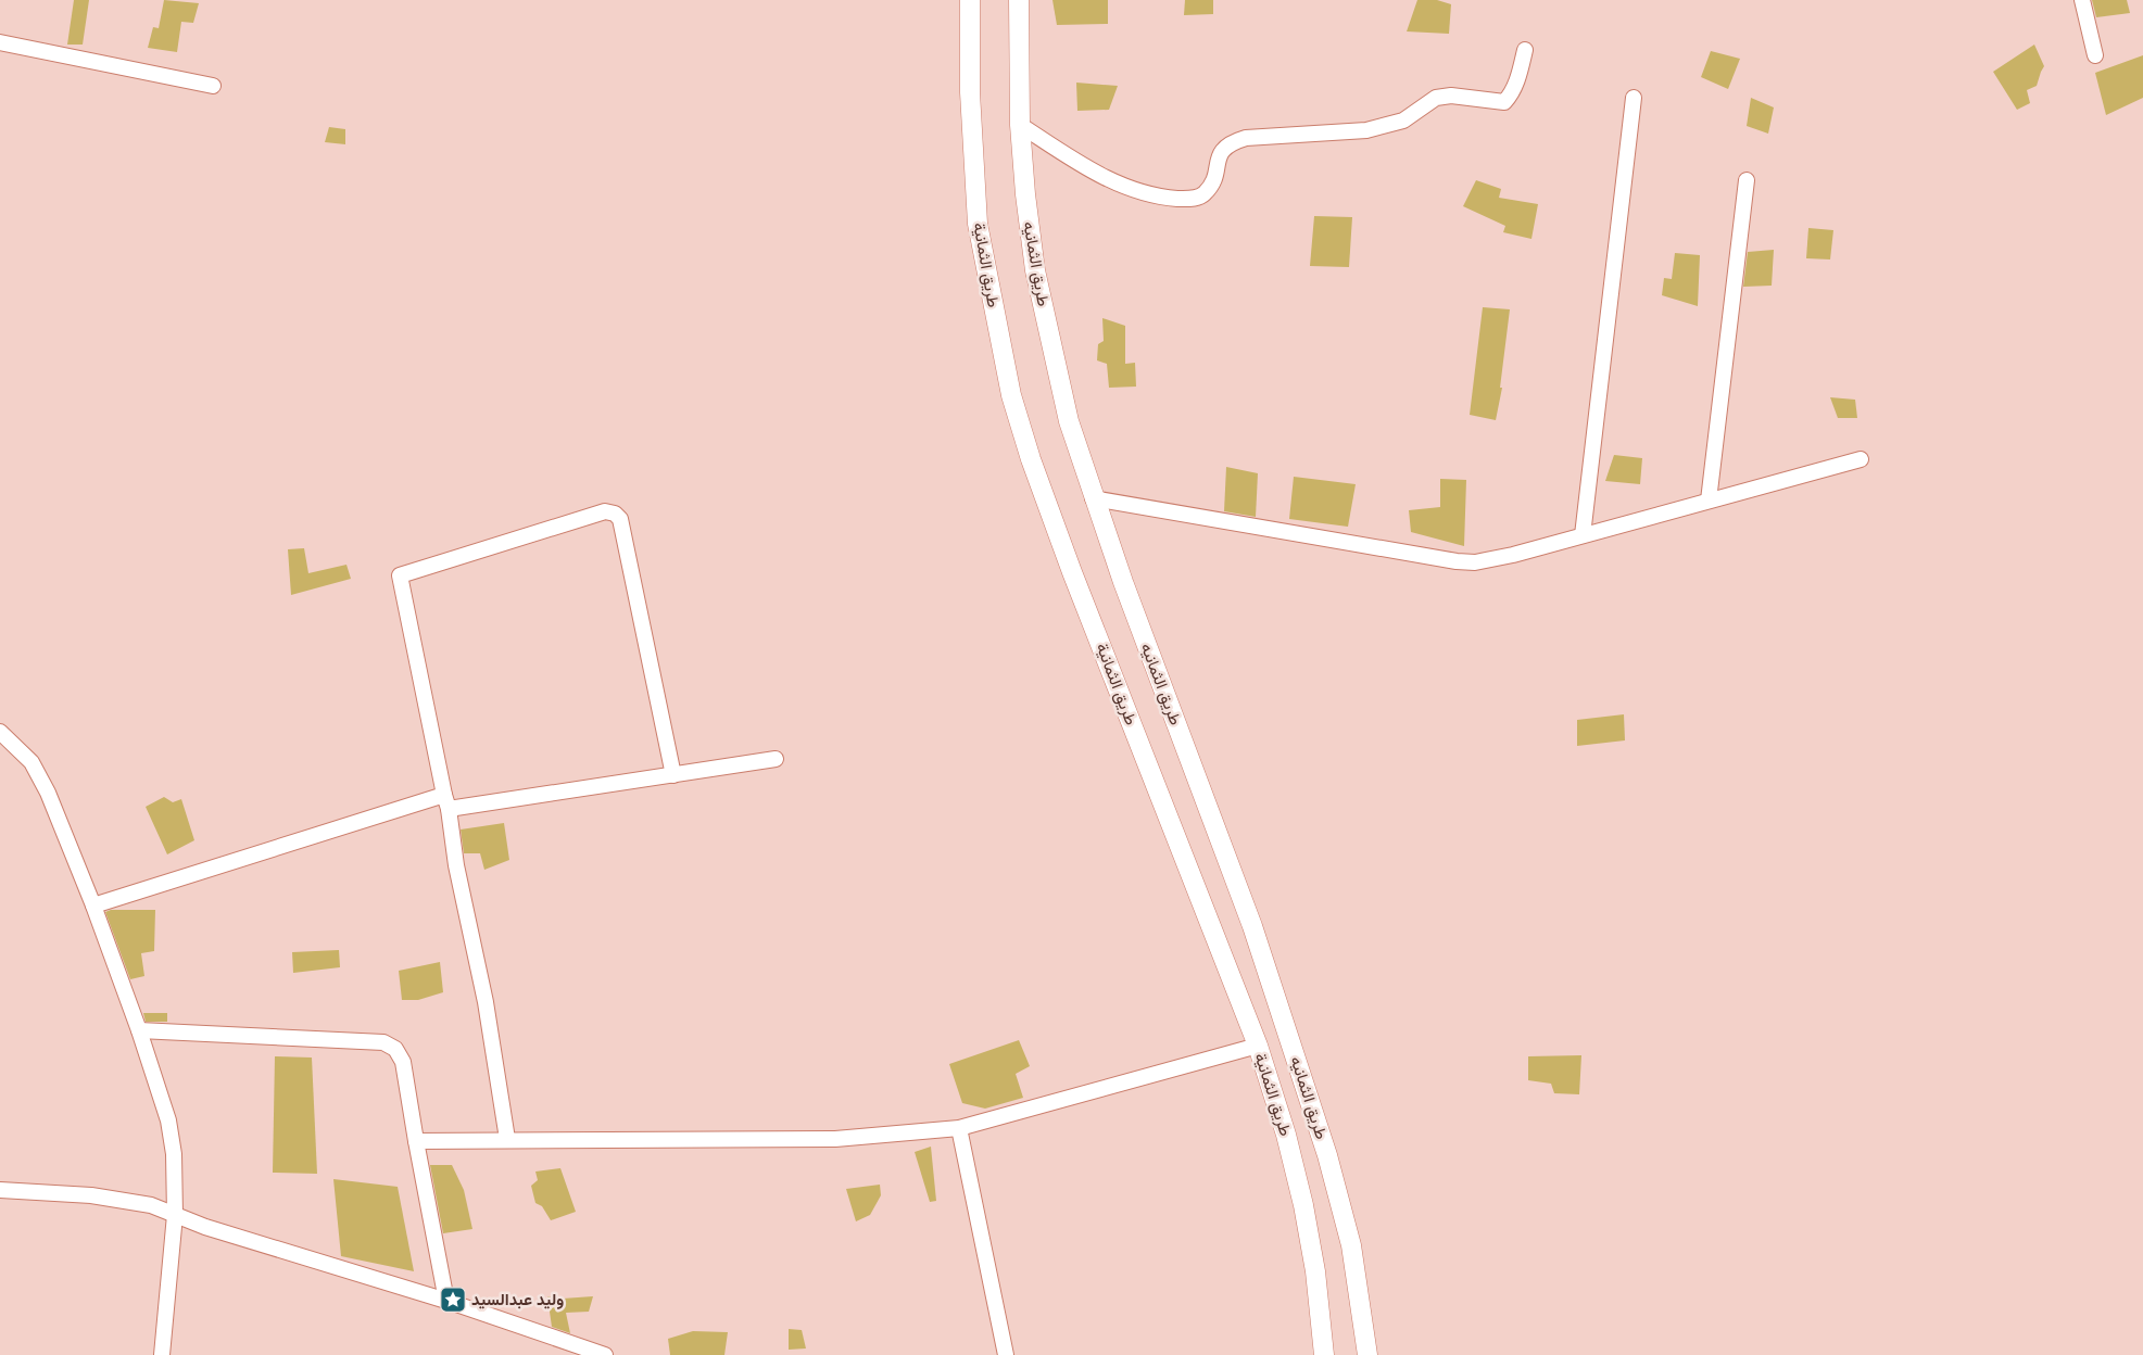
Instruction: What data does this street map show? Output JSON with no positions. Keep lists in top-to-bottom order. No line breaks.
{"streets":{"street":["طريق الثمانيه","طريق الثمانية"]},"places":{"place":["وليد عبدالسيد"]}}
